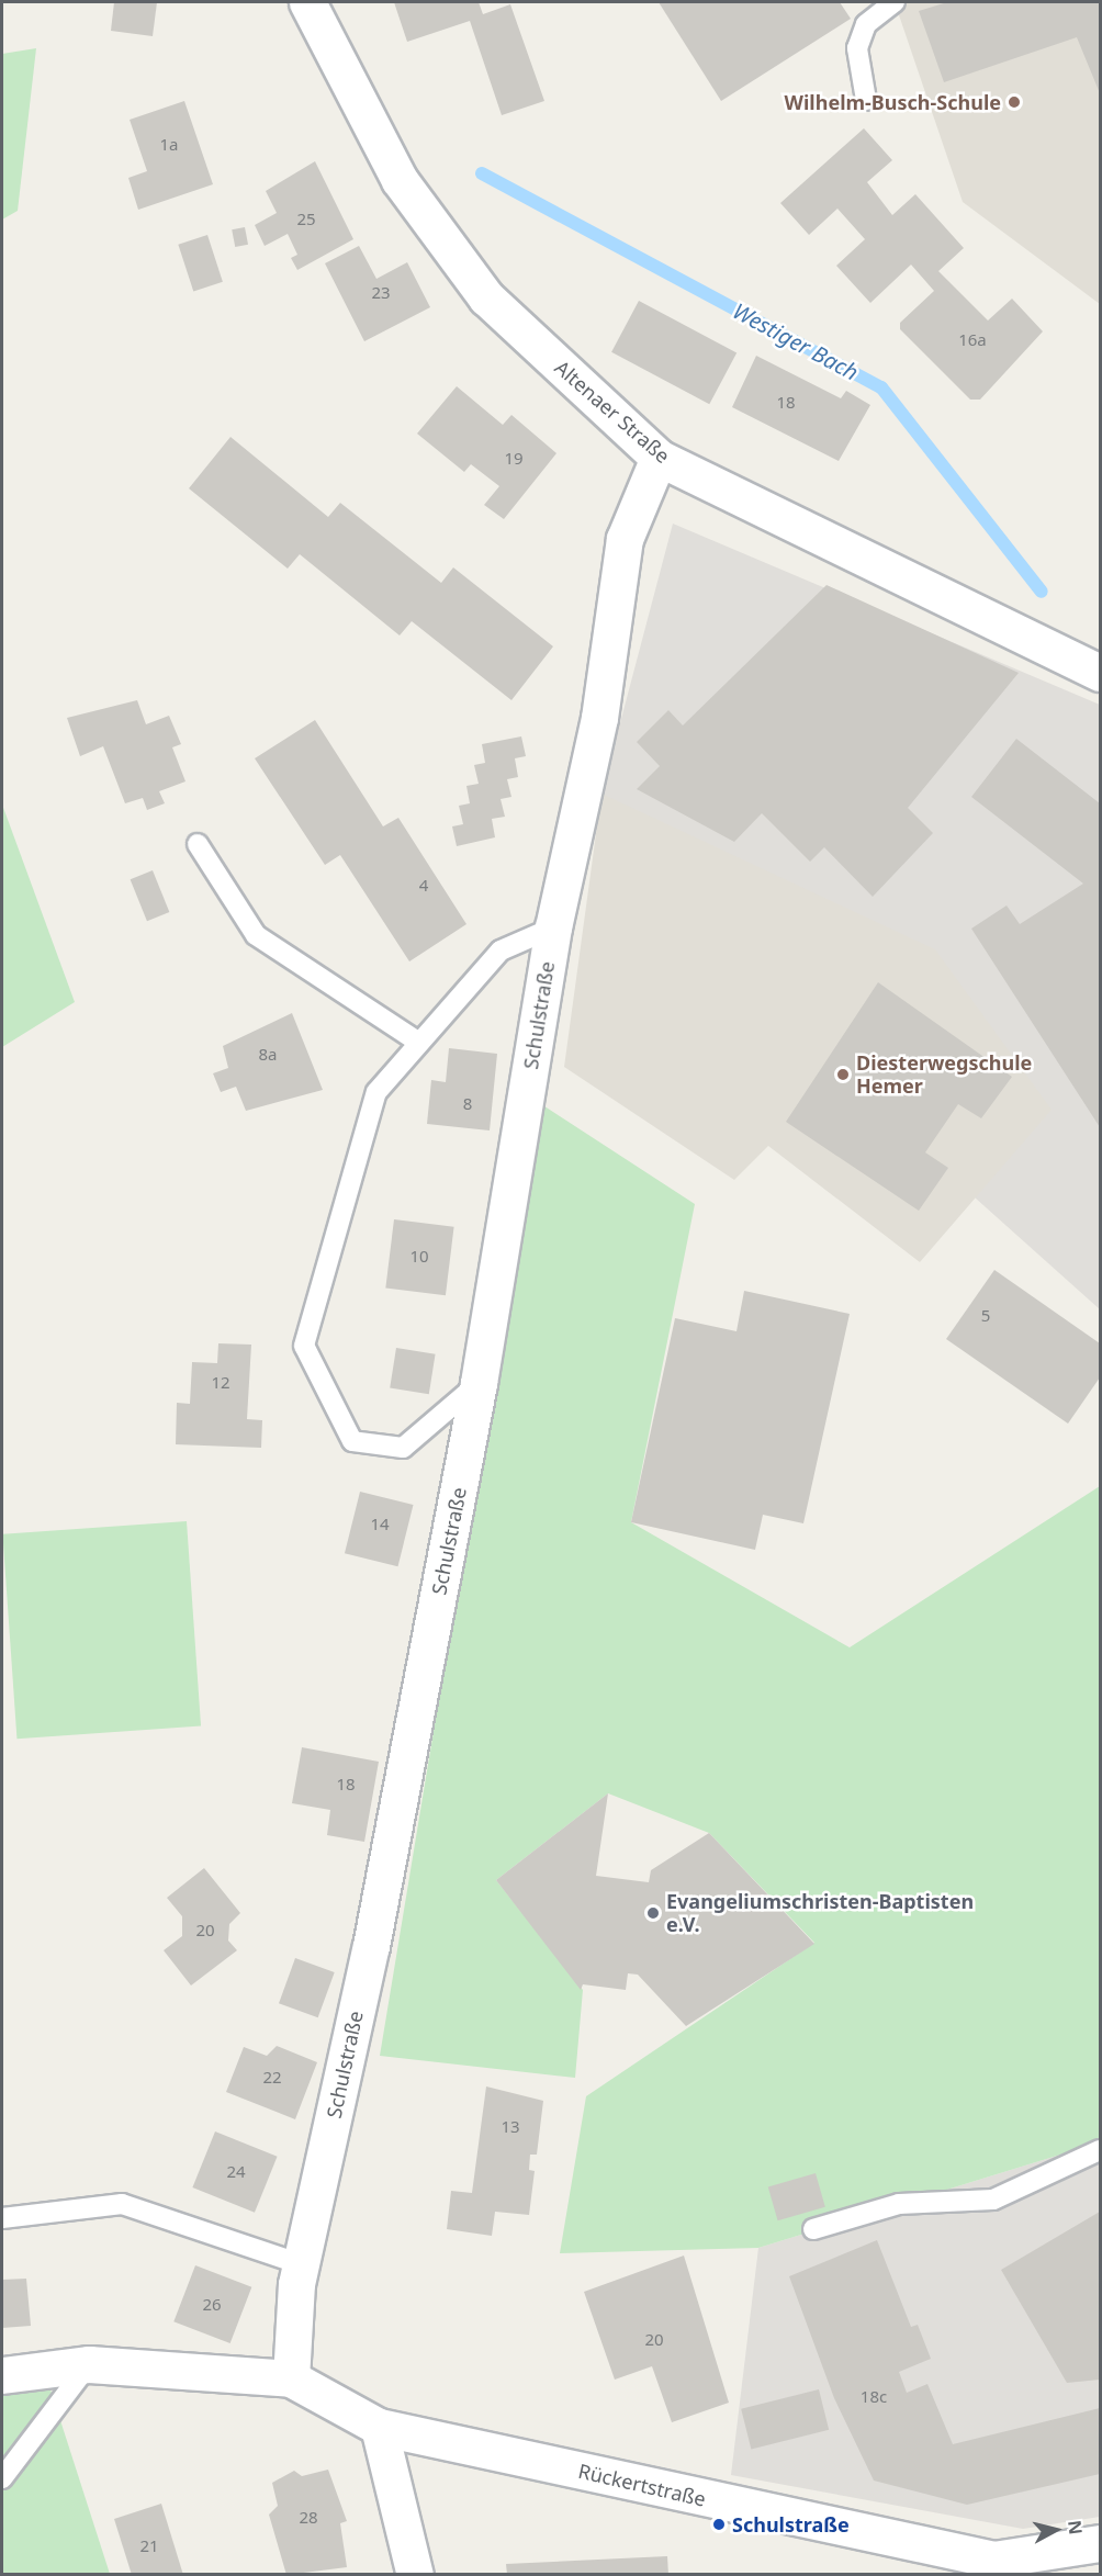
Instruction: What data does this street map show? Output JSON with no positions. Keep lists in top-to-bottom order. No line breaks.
{"streets":{"street":["Altenaer Straße","Schulstraße","Rückertstraße"]},"crossings":[["Altenaer Straße","Schulstraße"]],"water":["Westiger Bach"],"places":["Wilhelm-Busch-Schule","Diesterwegschule Hemer","Evangeliumschristen-Baptisten e.V.","Schulstraße"],"house_numbers":["1a","25","23","16a","18","19","4","8a","8","10","5","12","14","18","20","22","13","24","26","20","18c","28","21"],"north":"right"}
